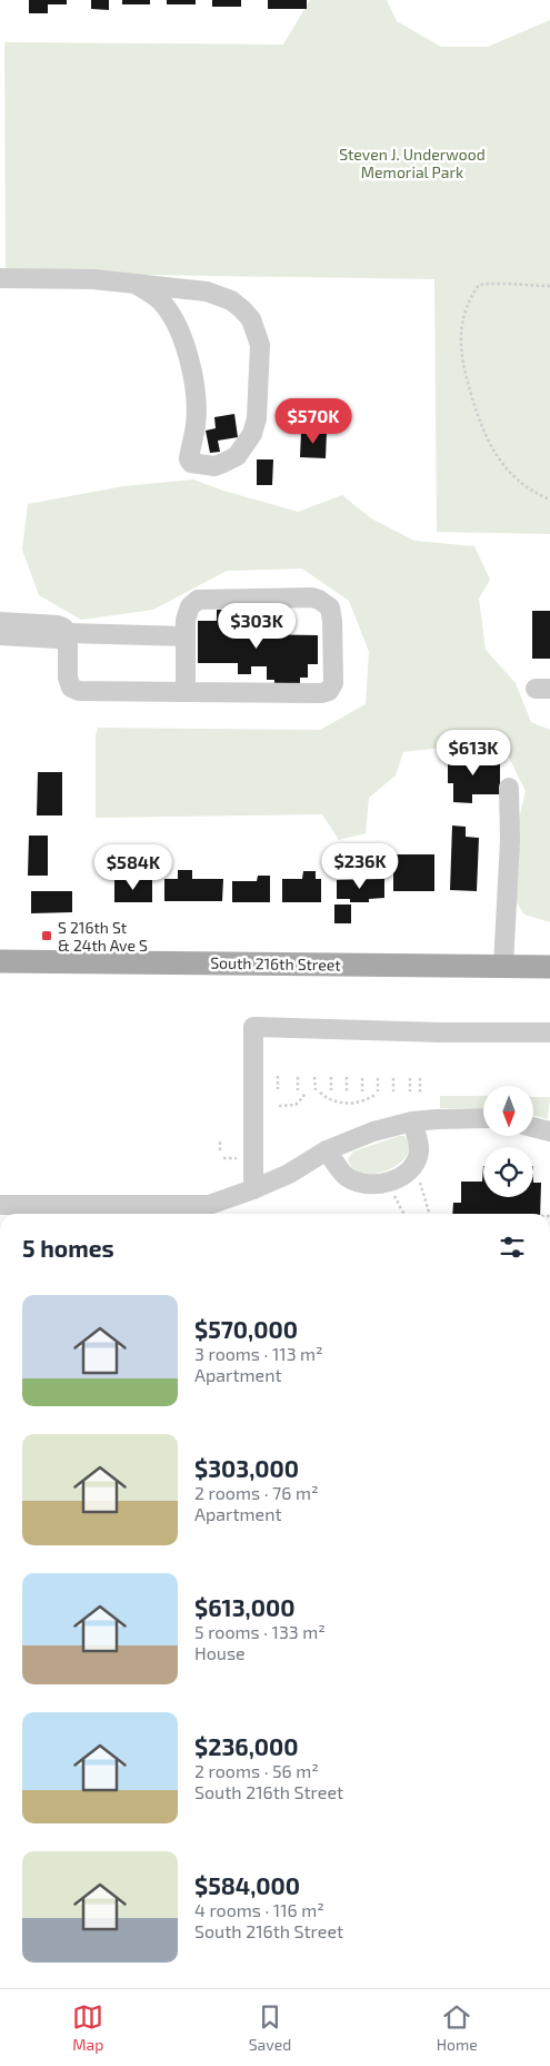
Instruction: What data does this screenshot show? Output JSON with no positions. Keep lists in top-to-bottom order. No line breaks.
{"streets":{"main road":["South 216th Street"]},"parks":["Steven J. Underwood Memorial Park"],"places":{"transit":["S 216th St & 24th Ave S"]},"north":"bottom","page":{"price":["$570K","$303K","$613K","$236K","$584K"],"heading":"5 homes","list":[{"name":"$570,000","note":"3 rooms · 113 m² · Apartment"},{"name":"$303,000","note":"2 rooms · 76 m² · Apartment"},{"name":"$613,000","note":"5 rooms · 133 m² · House"},{"name":"$236,000","note":"2 rooms · 56 m² · South 216th Street"},{"name":"$584,000","note":"4 rooms · 116 m² · South 216th Street"}],"tabs":["Map","Saved","Home"]}}
